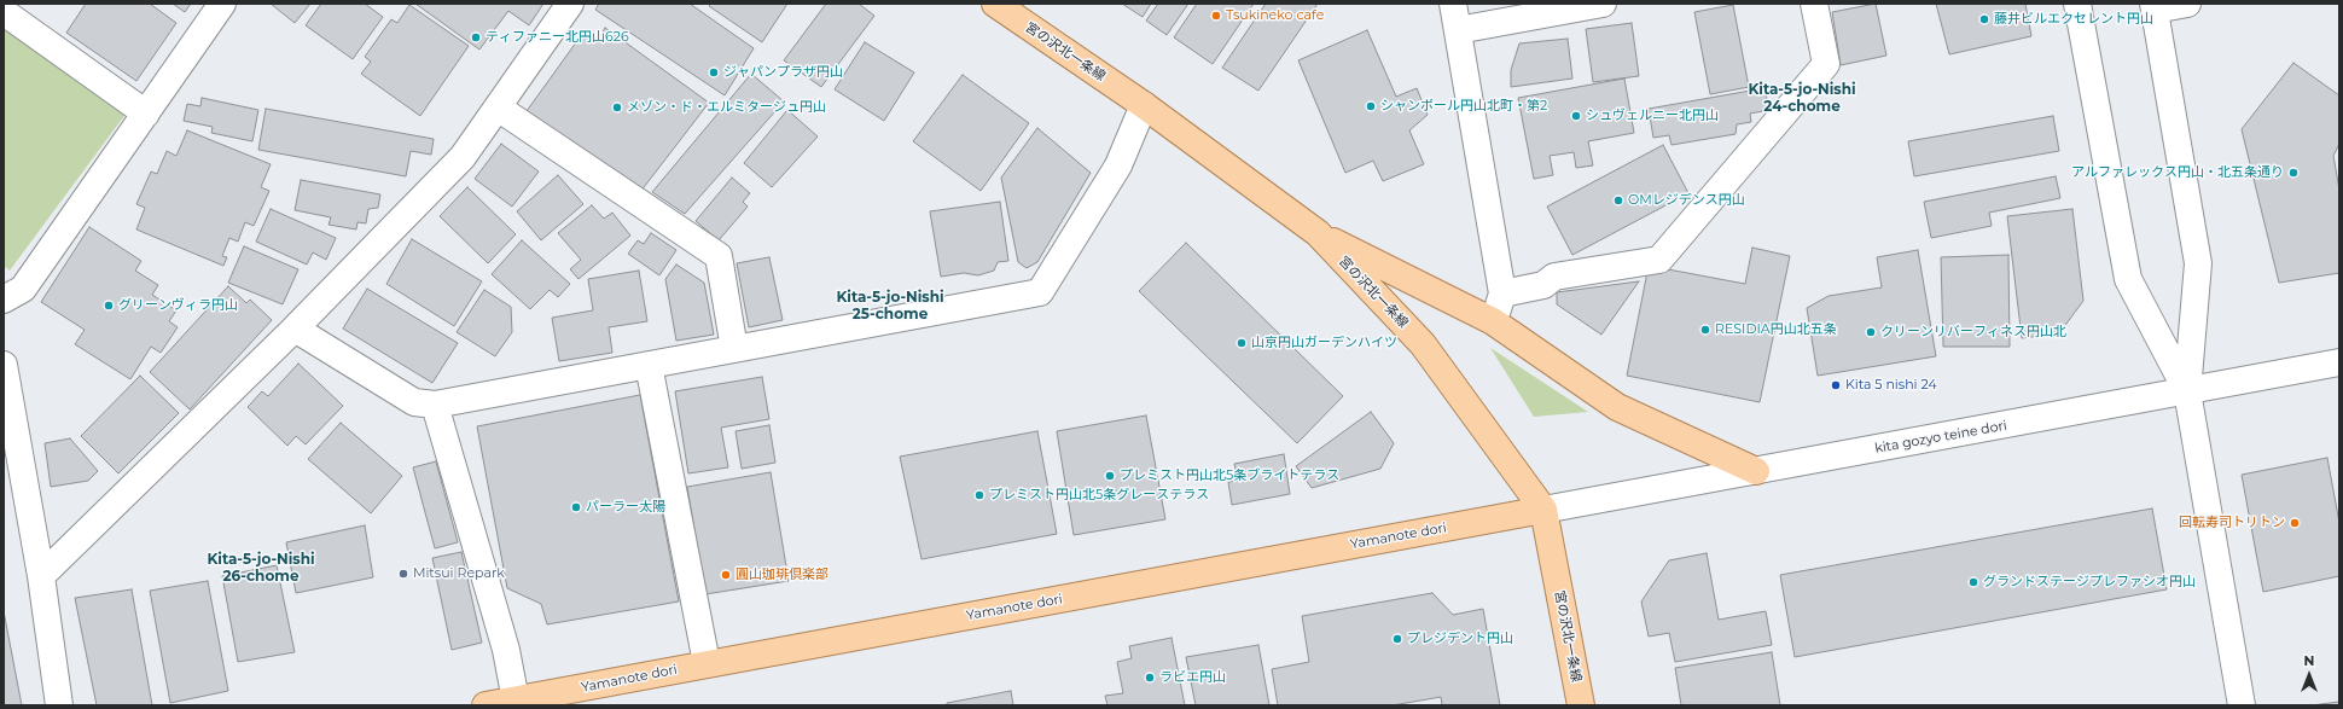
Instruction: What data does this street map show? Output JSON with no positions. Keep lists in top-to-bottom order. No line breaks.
{"streets":{"main road":["宮の沢北一条線","Yamanote dori"],"street":["kita gozyo teine dori"]},"crossings":[["宮の沢北一条線","kita gozyo teine dori"],["宮の沢北一条線","Yamanote dori"],["kita gozyo teine dori","Yamanote dori"]],"districts":["Kita-5-jo-Nishi 24-chome","Kita-5-jo-Nishi 25-chome","Kita-5-jo-Nishi 26-chome"],"places":["Tsukineko cafe","藤井ビルエクセレント円山","ティファニー北円山626","ジャパンプラザ円山","シャンボール円山北町・第2","メゾン・ド・エルミタージュ円山","シュヴェルニー北円山","アルファレックス円山・北五条通り","OMレジデンス円山","グリーンヴィラ円山","RESIDIA円山北五条","クリーンリバーフィネス円山北","山京円山ガーデンハイツ","Kita 5 nishi 24","プレミスト円山北5条ブライトテラス","プレミスト円山北5条グレーステラス","パーラー太陽","回転寿司トリトン","Mitsui Repark","圓山珈琲倶楽部","グランドステージプレファシオ円山","プレジデント円山","ラビエ円山"],"north":"top"}
